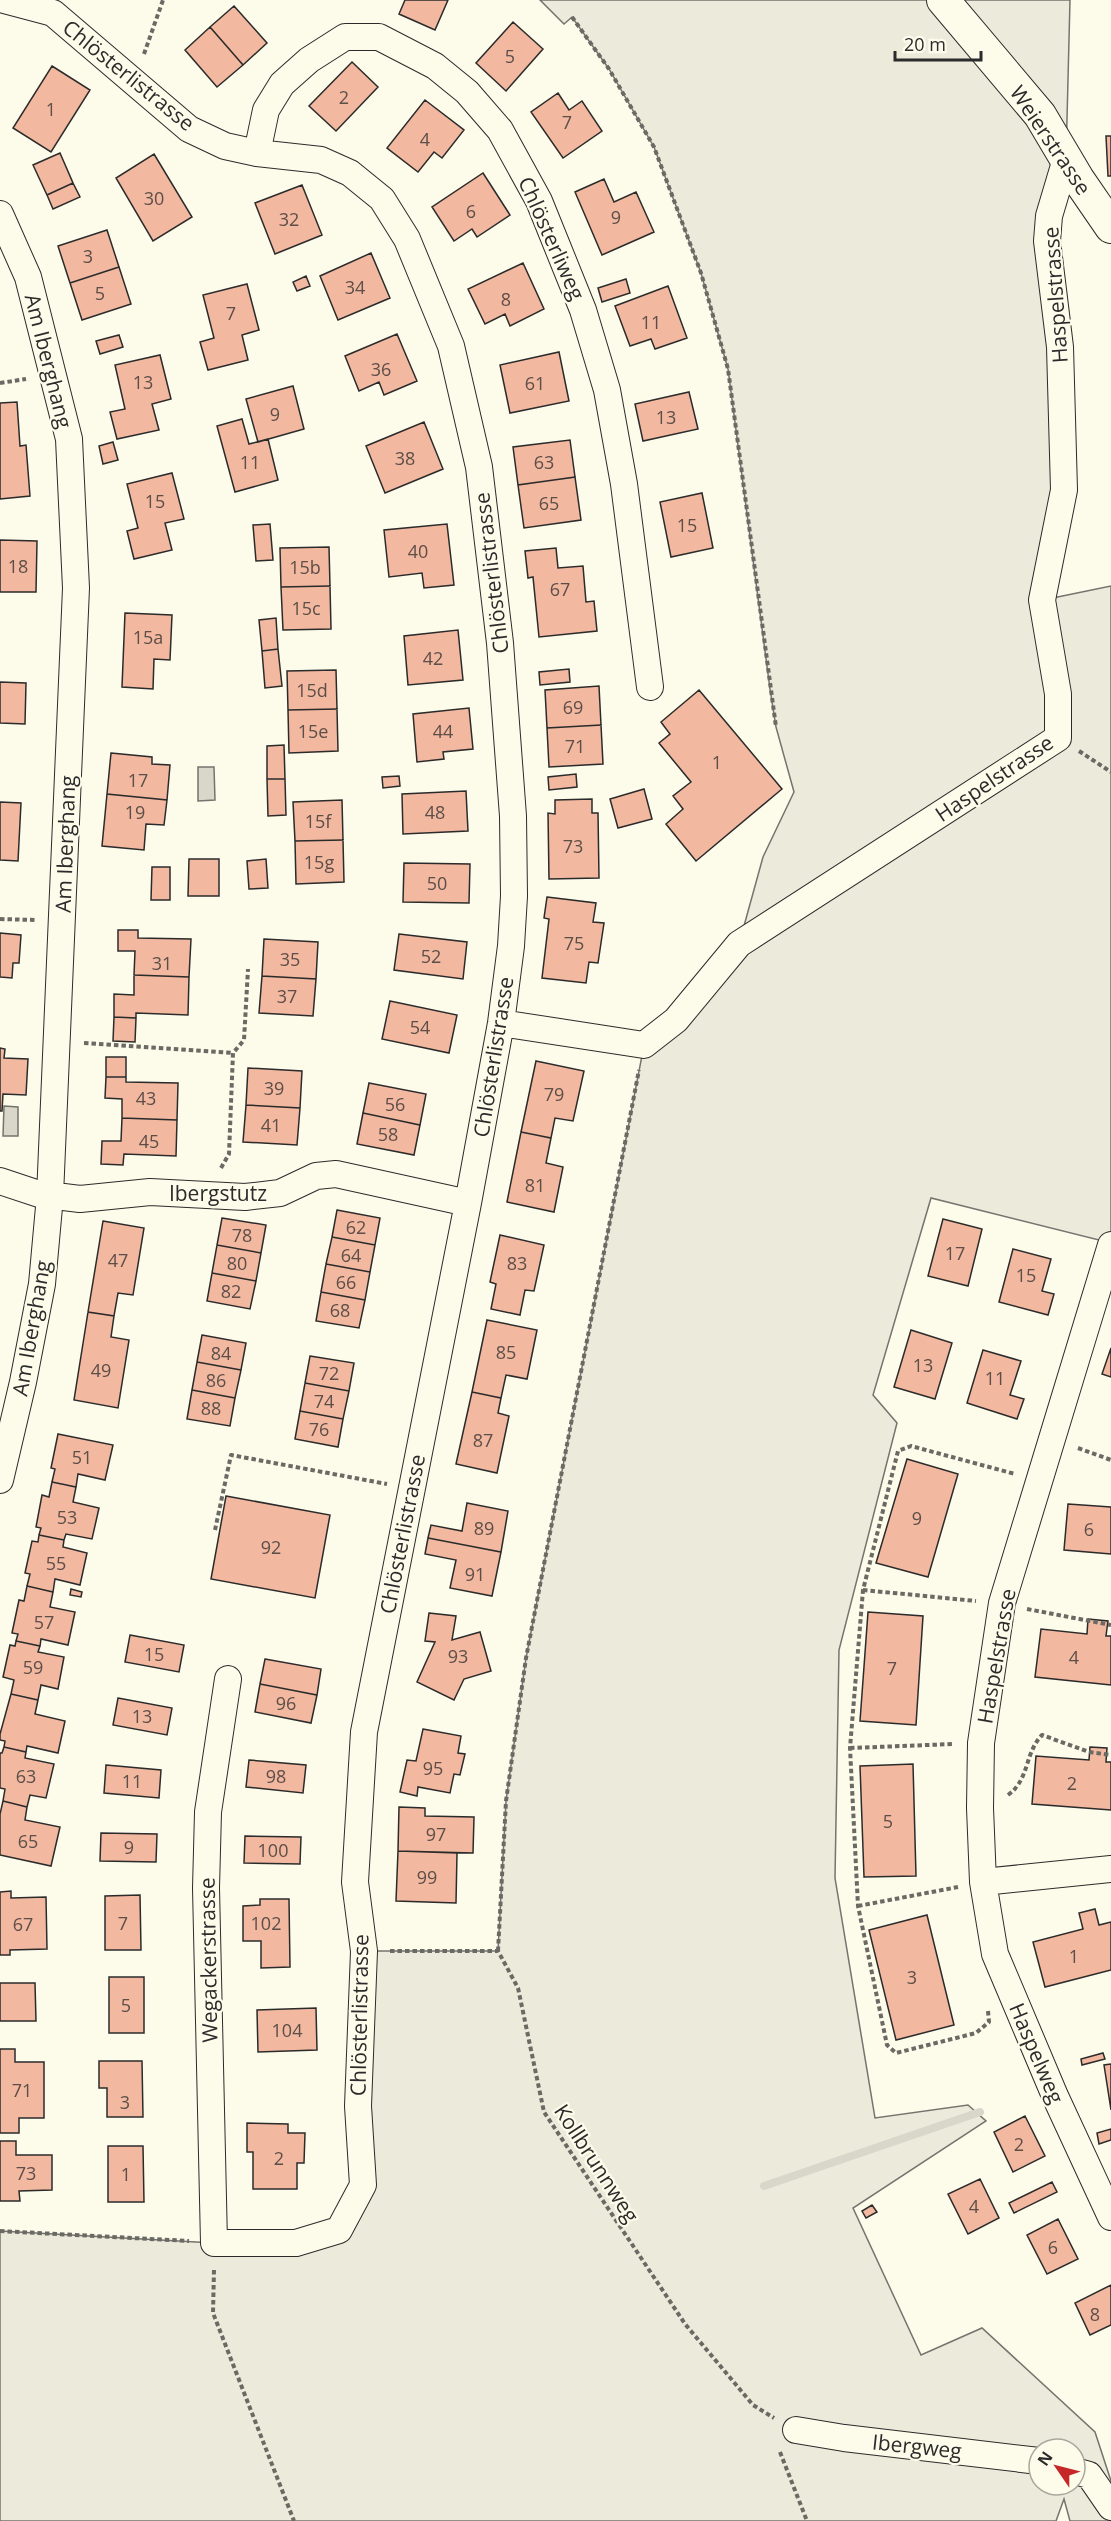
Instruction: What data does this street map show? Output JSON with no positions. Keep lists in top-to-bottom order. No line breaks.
{"streets":{"street":["Chlösterlistrasse","Weierstrasse","Chlösterliweg","Haspelstrasse","Am Iberghang","Ibergstutz","Wegackerstrasse","Haspelweg","Ibergweg"],"path":["Kollbrunnweg"]},"crossings":[["Chlösterlistrasse","Chlösterliweg"],["Chlösterlistrasse","Ibergstutz"],["Chlösterlistrasse","Wegackerstrasse"],["Weierstrasse","Haspelstrasse"],["Haspelstrasse","Haspelweg"],["Am Iberghang","Ibergstutz"],["Kollbrunnweg","Ibergweg"]],"house_numbers":["5","2","1","7","4","30","6","9","32","3","34","5","8","7","11","36","13","61","9","13","38","11","63","15","65","15","40","18","15b","67","15c","15a","42","15d","69","15e","44","71","1","17","19","48","15f","73","15g","50","75","52","35","31","37","54","39","79","43","56","41","58","45","81","62","78","17","64","47","80","83","15","66","82","68","85","84","13","49","72","11","86","74","88","76","87","51","53","9","89","6","92","55","91","57","15","93","4","59","7","96","13","95","63","98","11","2","5","97","65","9","100","99","7","102","67","1","3","5","104","71","3","2","2","73","1","4","6","8"],"scale_bar":"20 m","north":"top left"}
